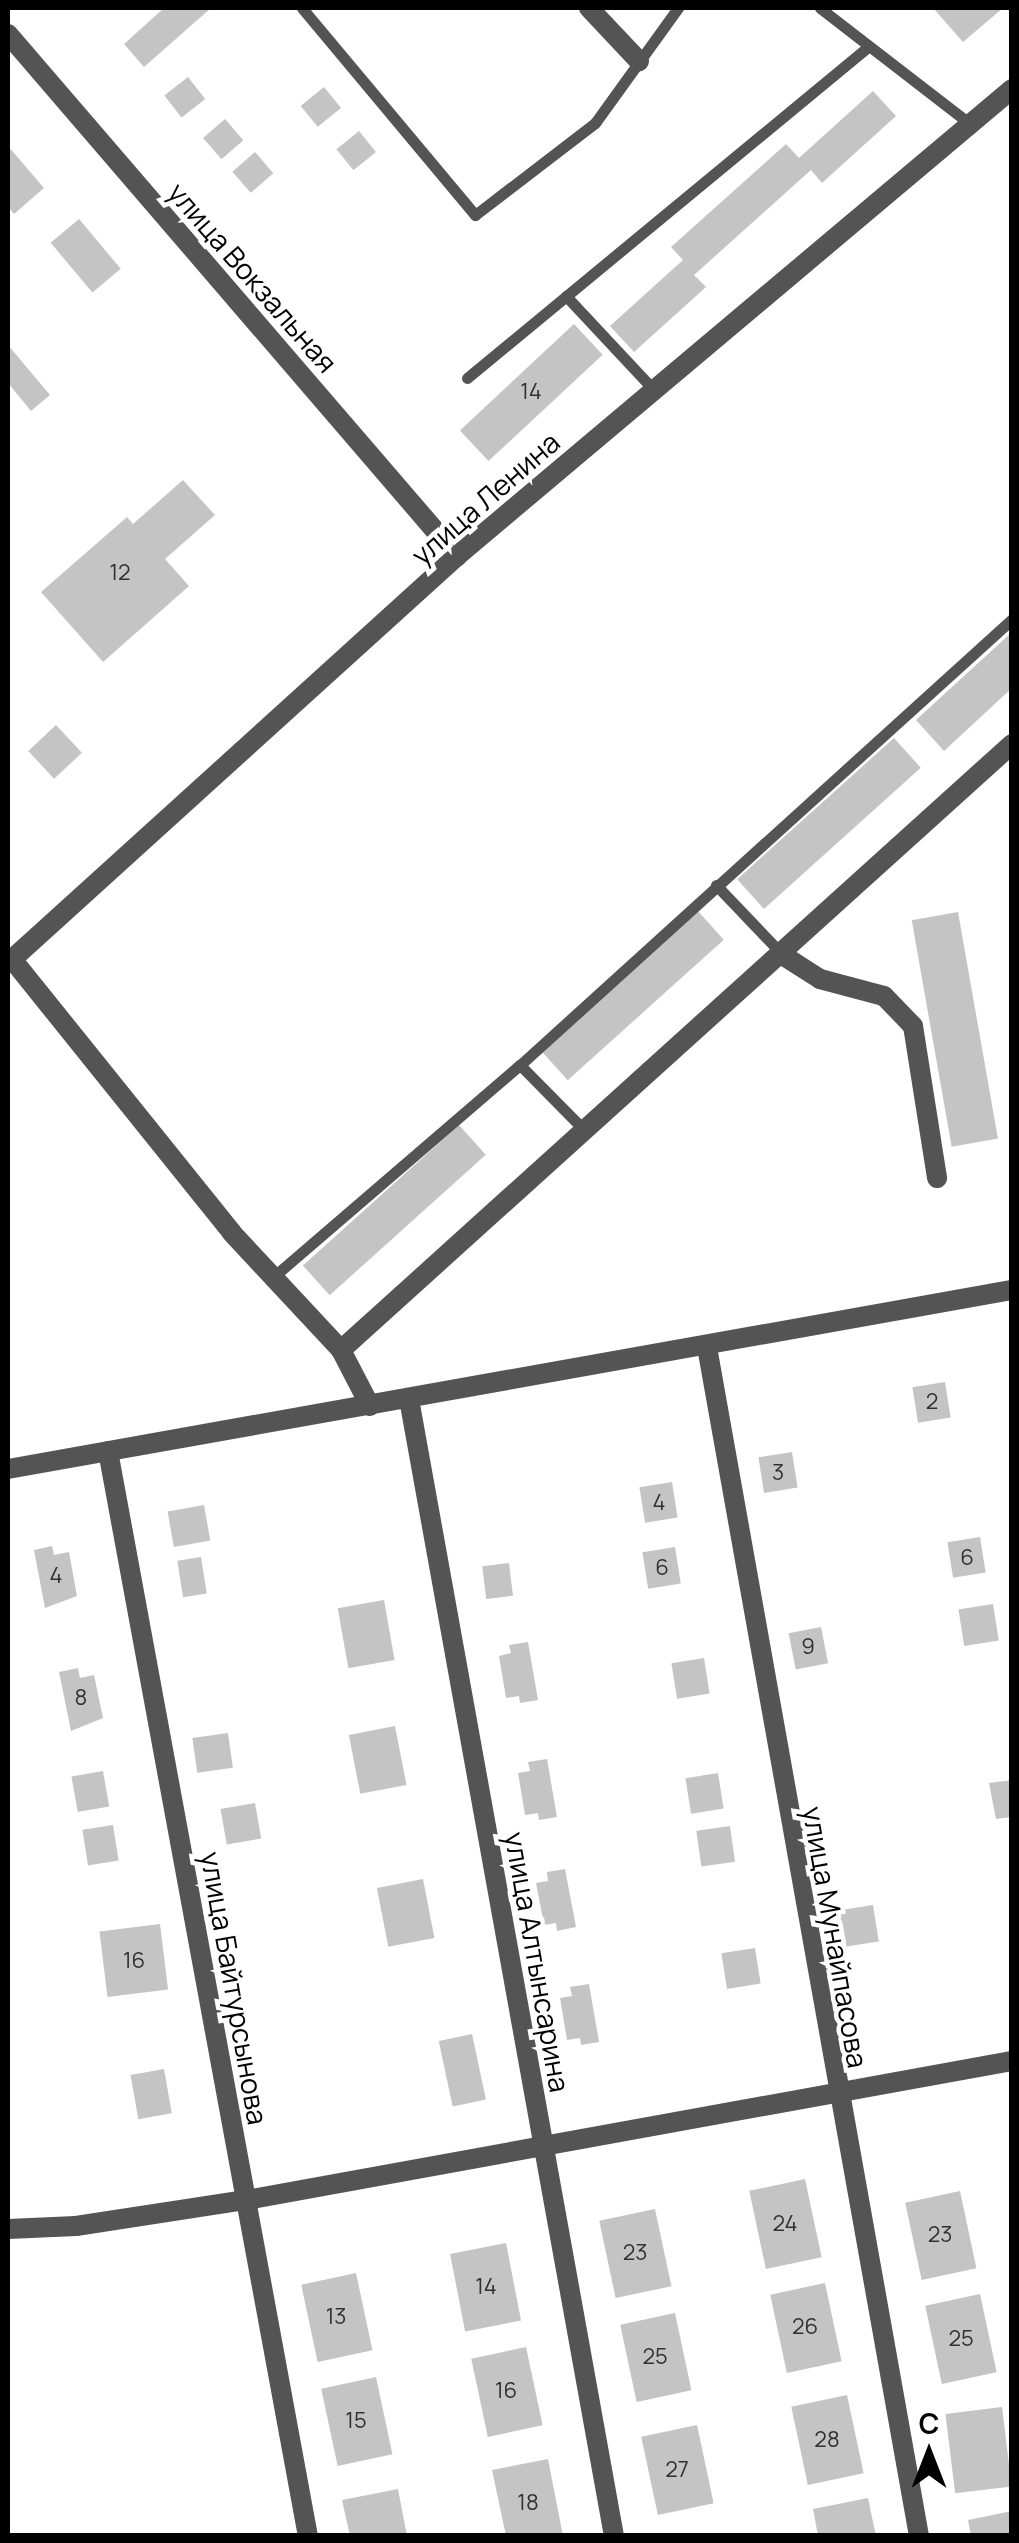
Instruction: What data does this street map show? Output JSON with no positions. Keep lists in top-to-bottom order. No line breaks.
{"streets":{"street":["улица Вокзальная","улица Ленина","улица Мунайпасова","улица Алтынсарина","улица Байтурсынова"]},"crossings":[["улица Вокзальная","улица Ленина"]],"house_numbers":["14","12","2","3","4","6","6","4","9","8","16","24","23","23","14","13","26","25","25","16","15","28","27","18"],"north":"top"}
